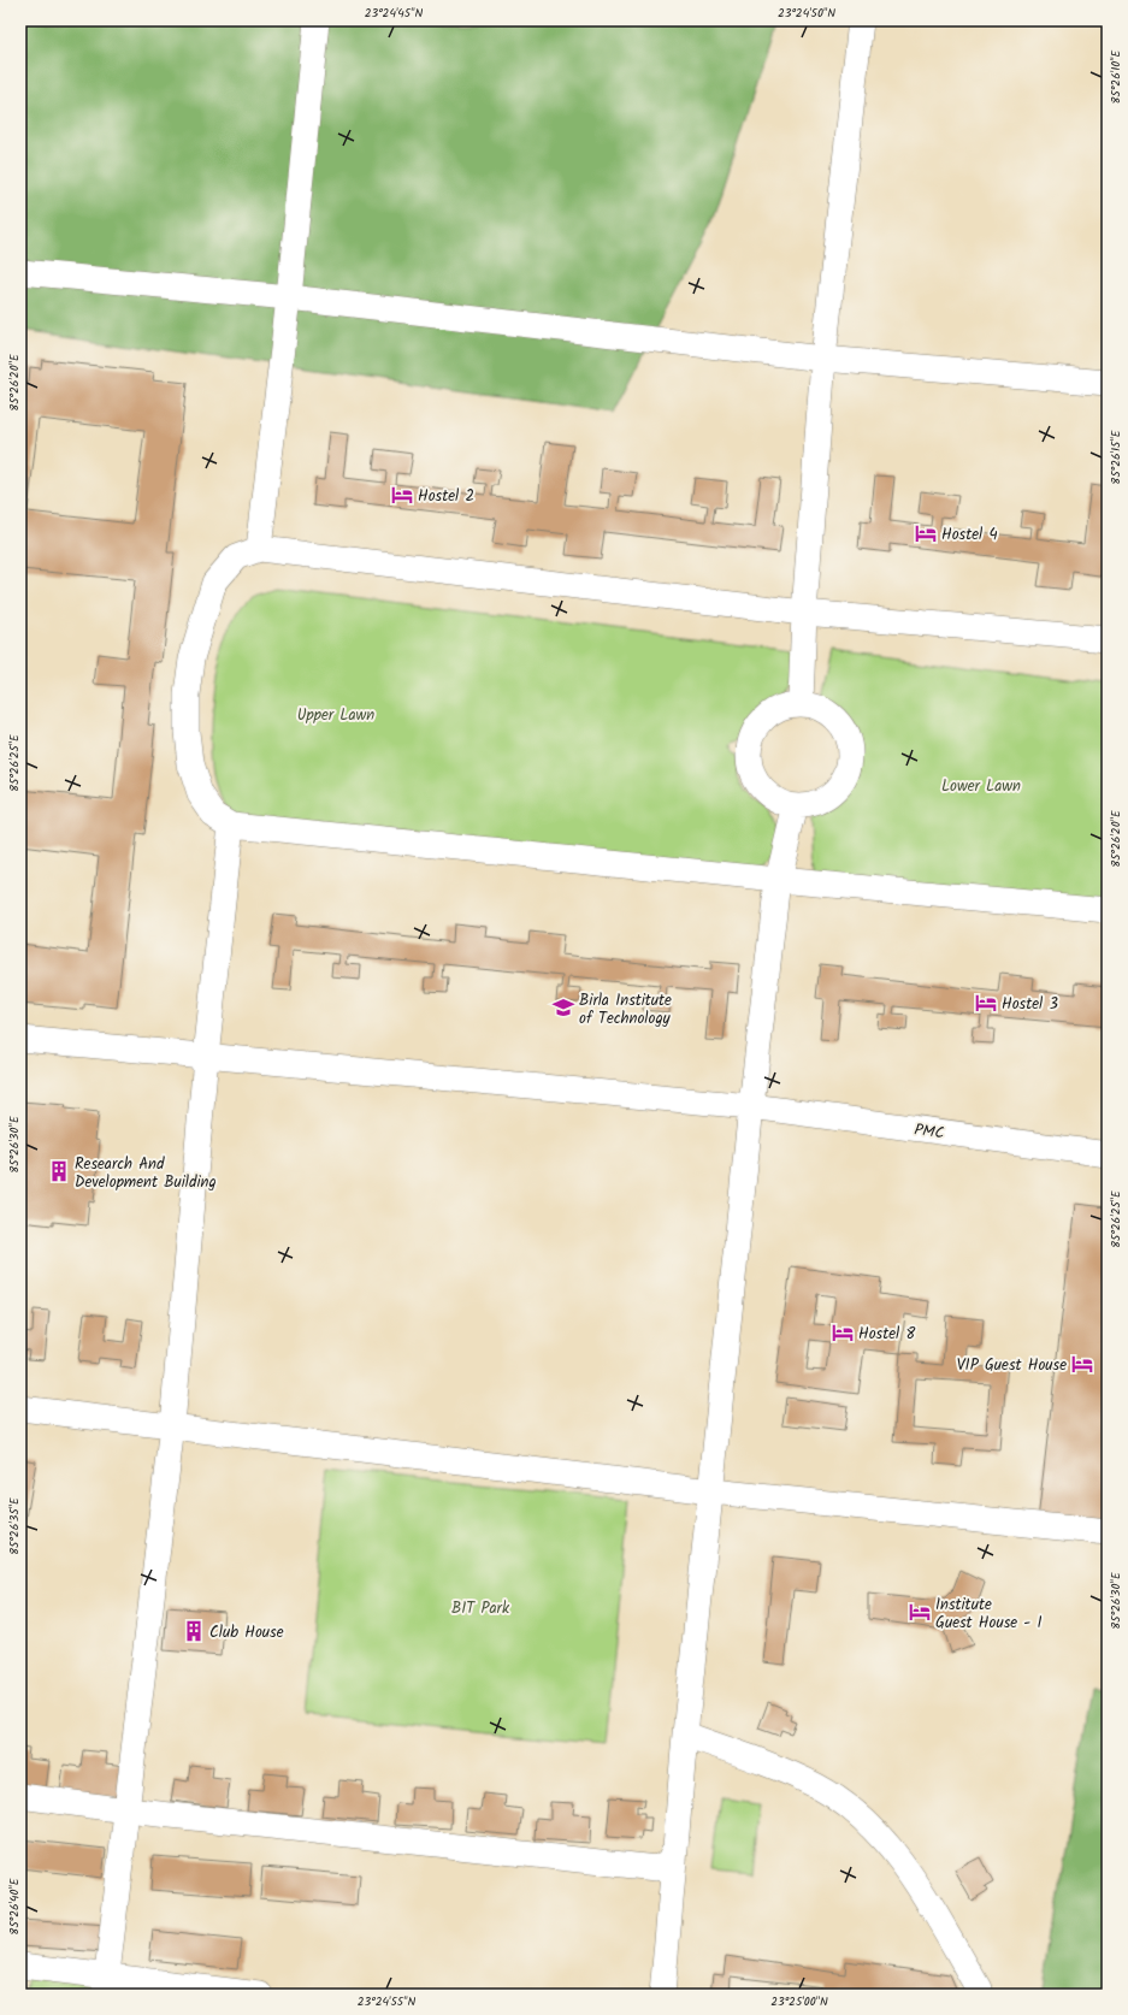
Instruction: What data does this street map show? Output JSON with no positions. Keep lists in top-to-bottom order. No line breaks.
{"streets":{"street":["PMC"]},"parks":["Upper Lawn","Lower Lawn","BIT Park"],"places":{"hotel":["Hostel 2","Hostel 4","Hostel 3","Hostel 8","VIP Guest House","Institute Guest House - I"],"school or university":["Birla Institute of Technology"],"building":["Research And Development Building","Club House"]},"coordinates":["23°24'45\"N","23°24'50\"N","85°26'10\"E","85°26'20\"E","85°26'15\"E","85°26'25\"E","85°26'30\"E","85°26'35\"E","85°26'40\"E","23°24'55\"N","23°25'00\"N"]}
